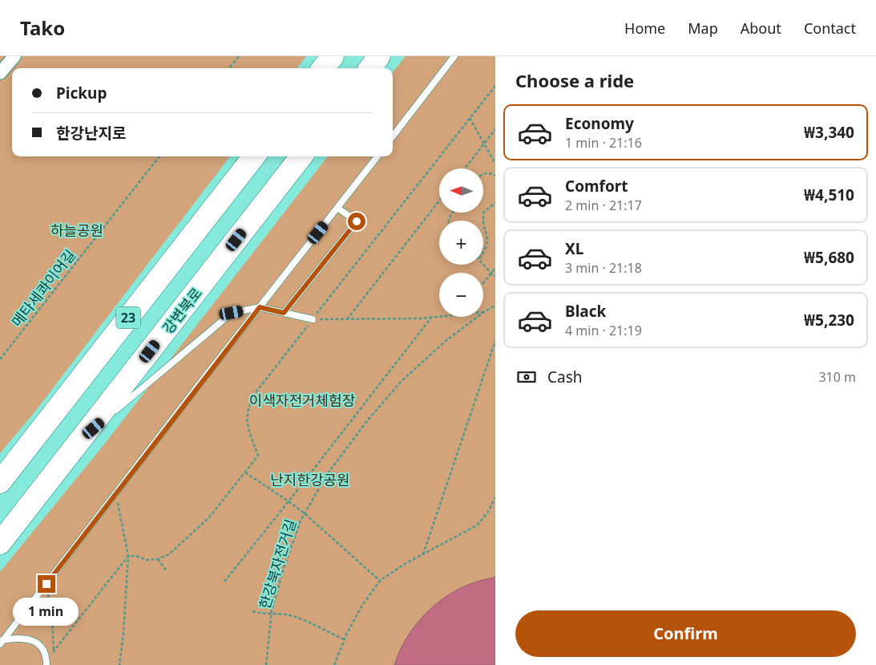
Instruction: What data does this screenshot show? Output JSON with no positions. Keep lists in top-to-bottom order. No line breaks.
{"streets":{"highway":["강변북로","23"],"path":["메타세콰이어길","한강북자전거길"]},"parks":["하늘공원","이색자전거체험장","난지한강공원"],"north":"left","page":{"header":"Tako","nav":["Home","Map","About","Contact"],"heading":"Choose a ride","banner":["Pickup","한강난지로"],"list":[{"name":"Economy","note":"1 min · 21:16","value":"₩3,340"},{"name":"Comfort","note":"2 min · 21:17","value":"₩4,510"},{"name":"XL","note":"3 min · 21:18","value":"₩5,680"},{"name":"Black","note":"4 min · 21:19","value":"₩5,230"}],"map_buttons":["+","−"],"pay":["Cash","310 m"],"bubble":"1 min","buttons":"Confirm"}}
